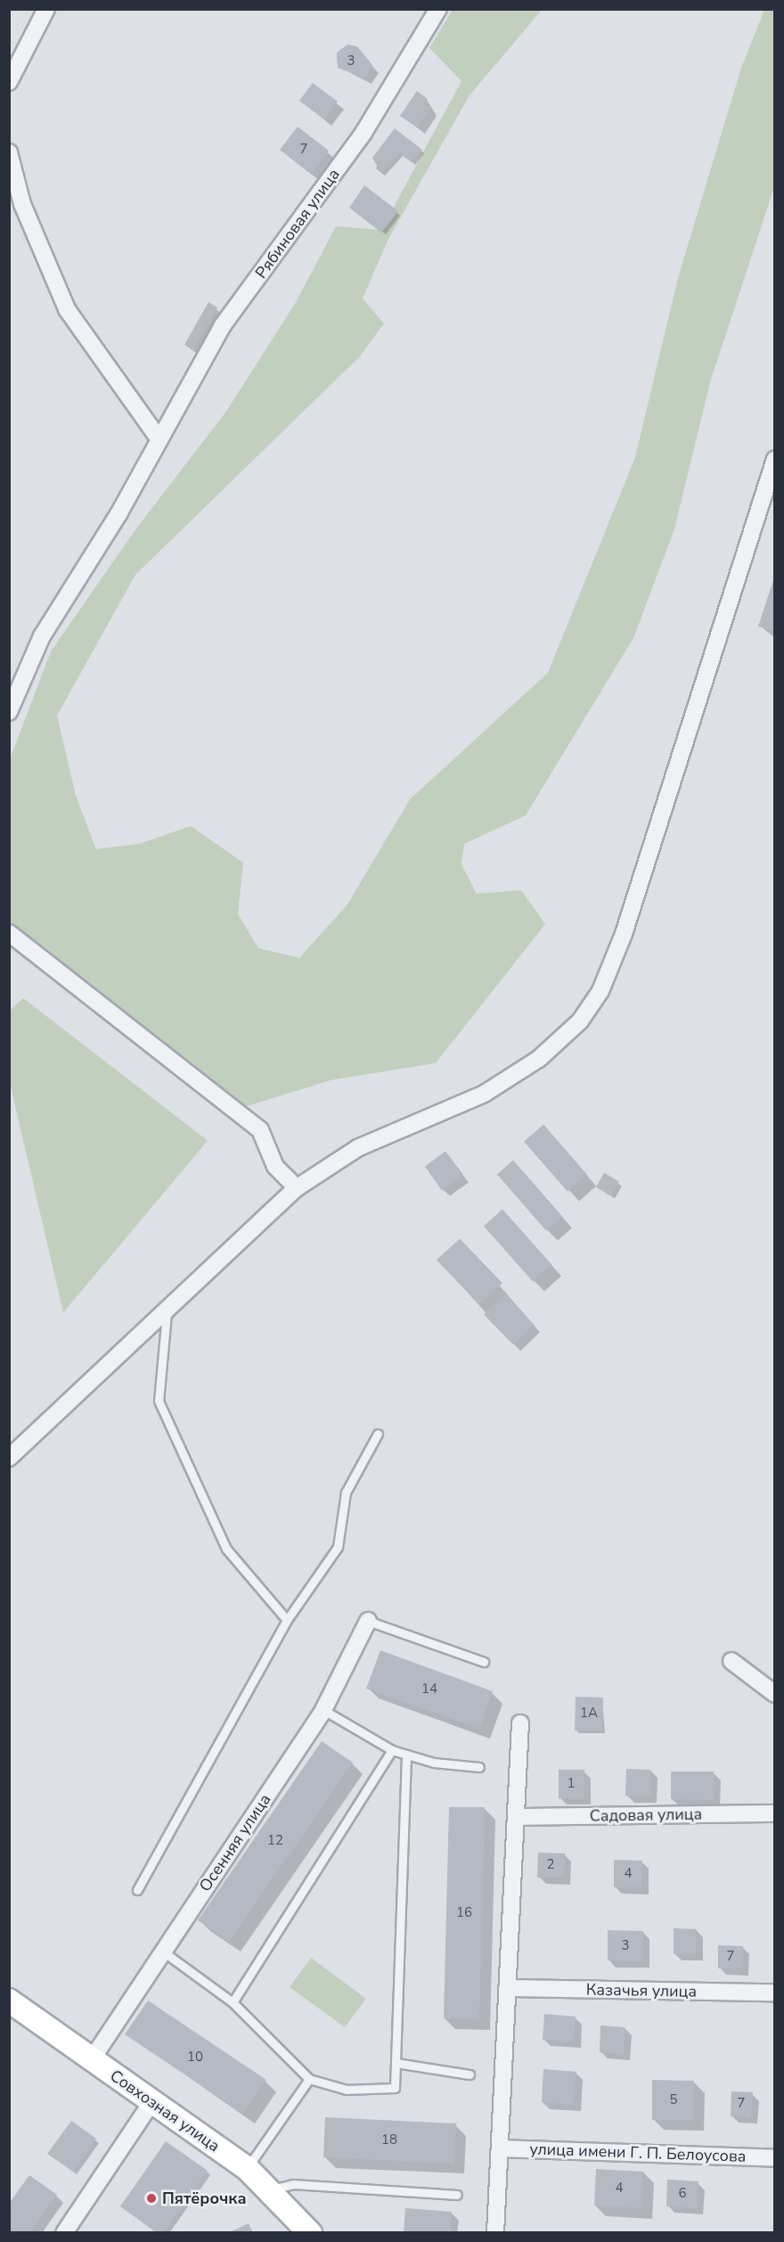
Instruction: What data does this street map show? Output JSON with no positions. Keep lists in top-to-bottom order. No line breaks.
{"streets":{"main road":["Совхозная улица"],"street":["Рябиновая улица","Садовая улица","Осенняя улица","Казачья улица","улица имени Г. П. Белоусова"]},"crossings":[["Осенняя улица","Совхозная улица"]],"places":["Пятёрочка"],"house_numbers":["3","7","14","1А","1","12","2","4","16","3","7","10","5","7","18","4","6"]}
